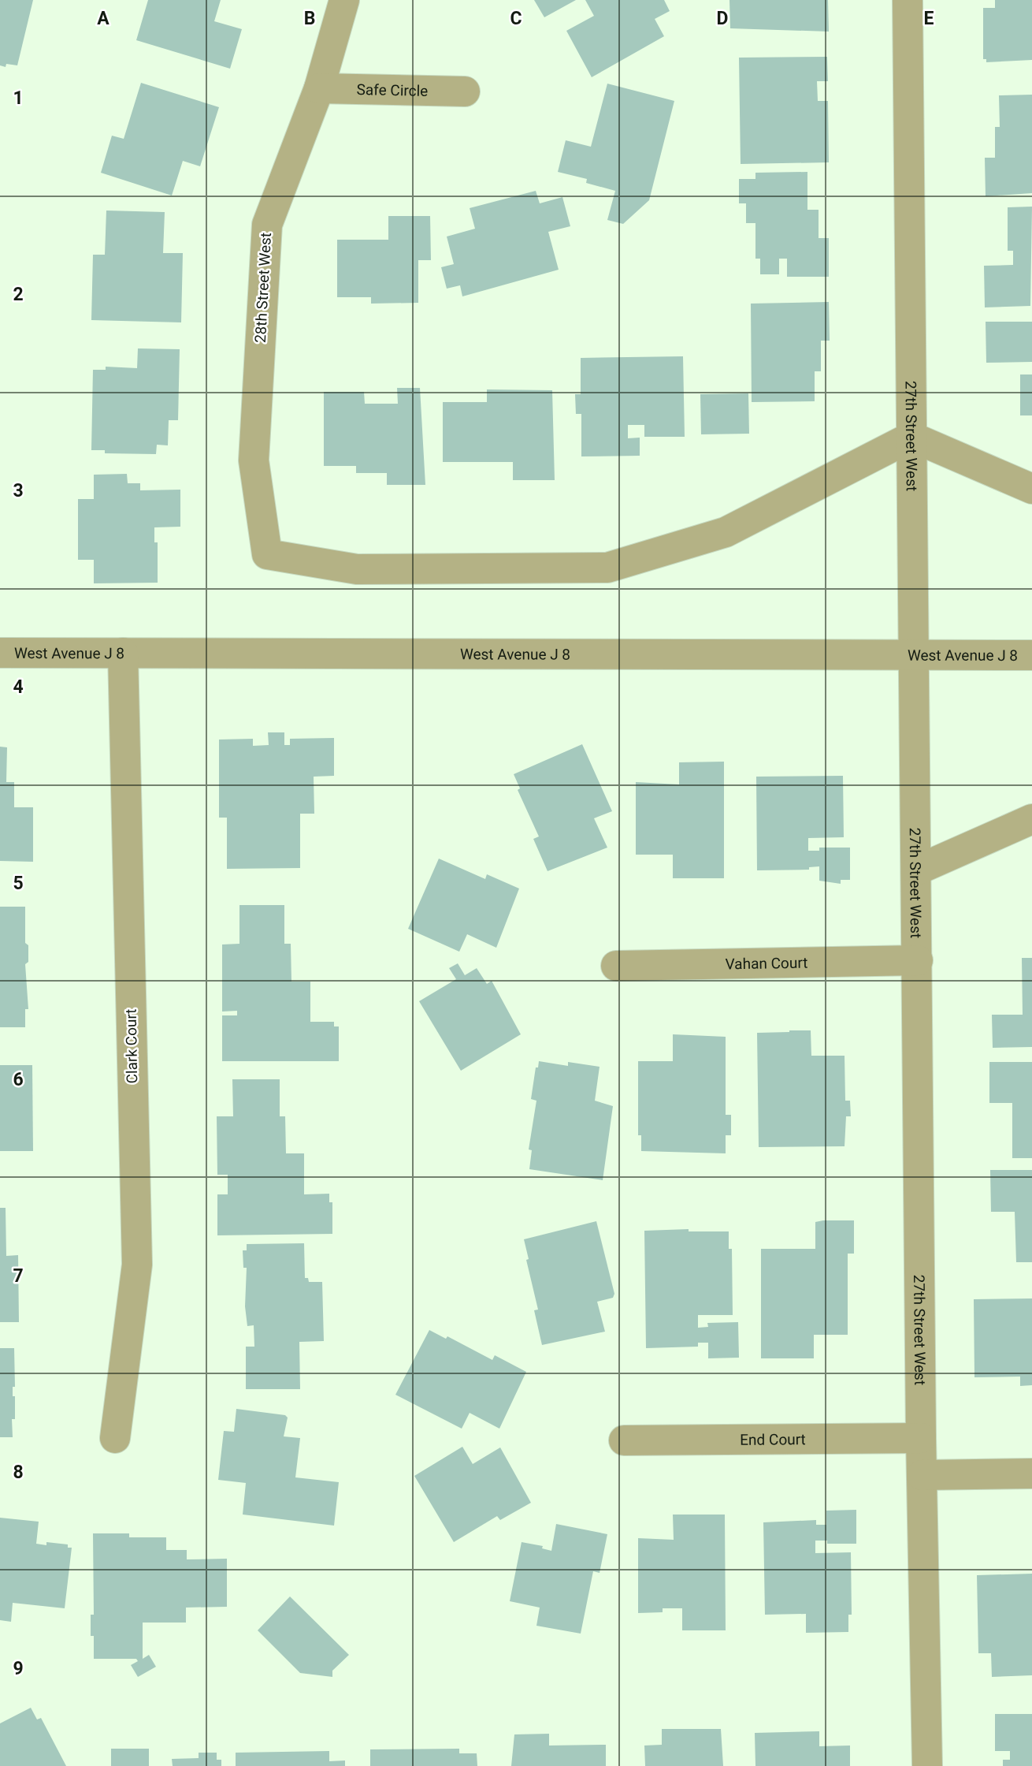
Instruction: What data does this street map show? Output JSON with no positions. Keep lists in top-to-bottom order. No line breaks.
{"streets":{"street":["Safe Circle","28th Street West","27th Street West","West Avenue J 8","Vahan Court","Clark Court","End Court"]},"crossings":[["Safe Circle","28th Street West"],["28th Street West","27th Street West"],["27th Street West","West Avenue J 8"],["27th Street West","Vahan Court"],["27th Street West","End Court"],["West Avenue J 8","Clark Court"]],"grid":{"columns":["A","B","C","D","E"],"rows":["1","2","3","4","5","6","7","8","9"]}}
